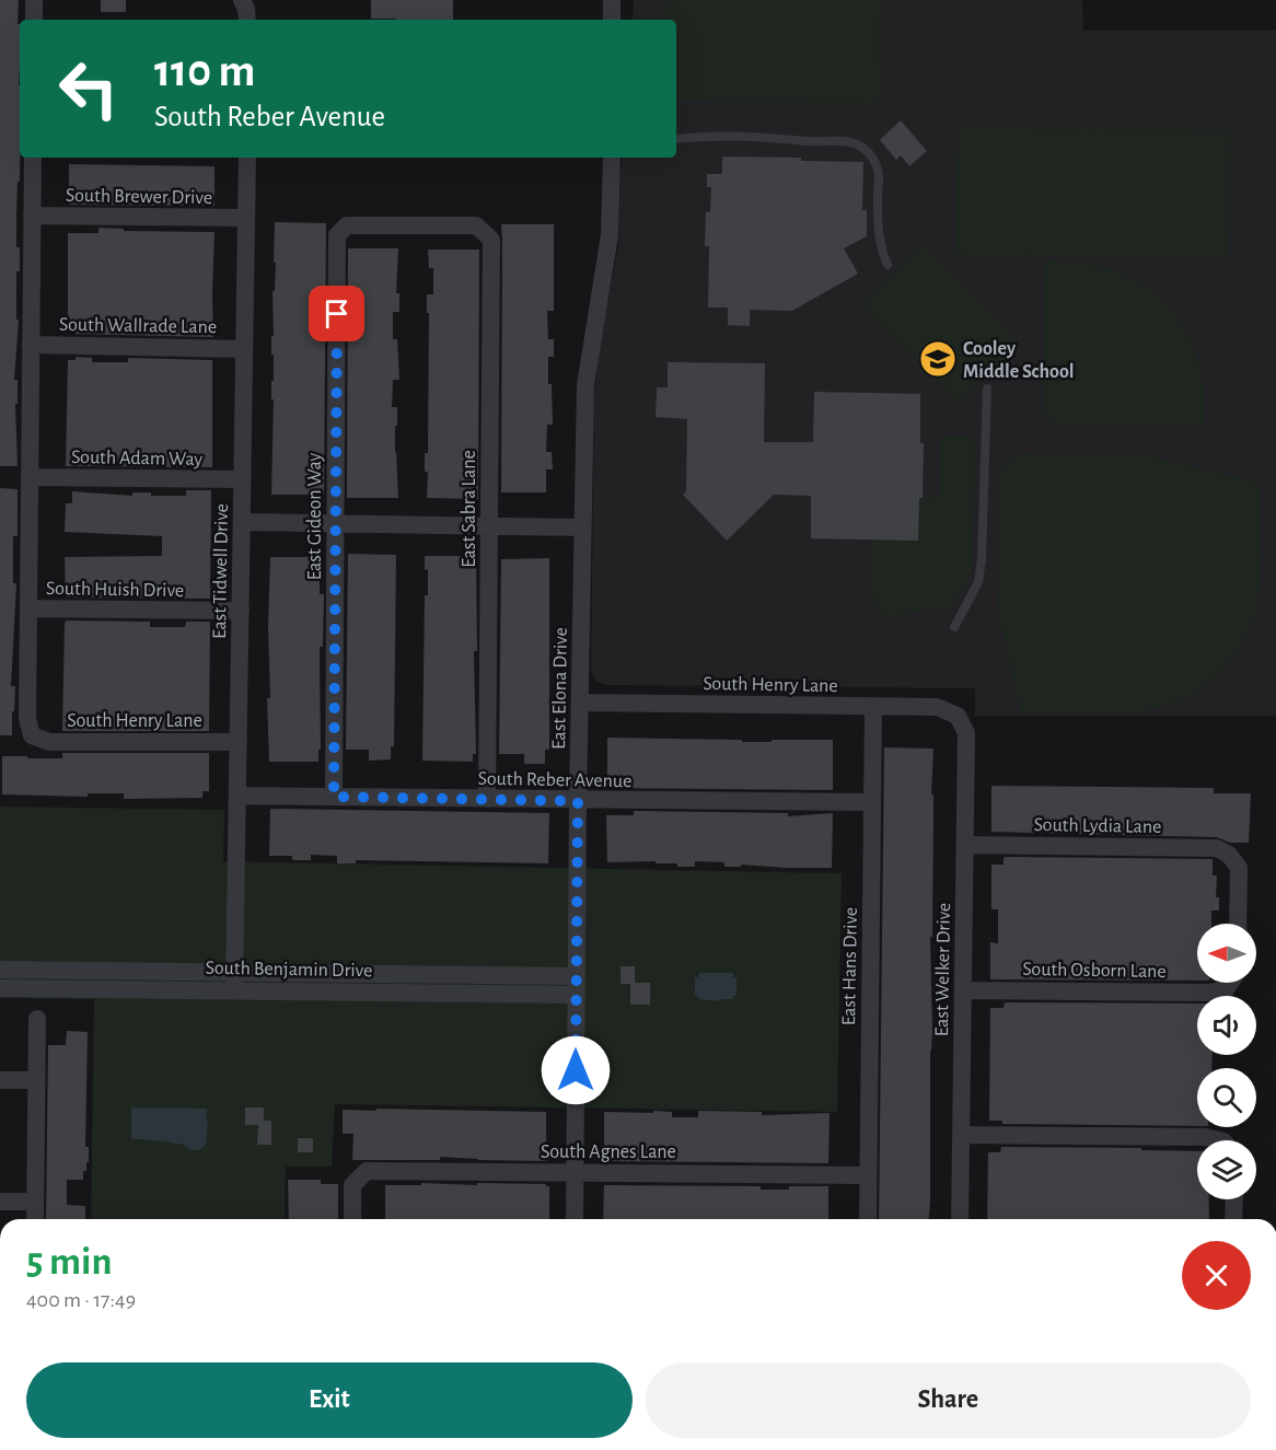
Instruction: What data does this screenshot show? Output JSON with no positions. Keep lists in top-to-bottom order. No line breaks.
{"streets":{"street":["South Brewer Drive","South Wallrade Lane","South Adam Way","East Sabra Lane","East Gideon Way","East Tidwell Drive","South Huish Drive","South Henry Lane","East Elona Drive","South Reber Avenue","South Lydia Lane","East Hans Drive","South Benjamin Drive","East Welker Drive","South Osborn Lane","South Agnes Lane"]},"crossings":[["South Brewer Drive","East Tidwell Drive"],["South Wallrade Lane","East Tidwell Drive"],["South Adam Way","East Tidwell Drive"],["East Sabra Lane","East Gideon Way"],["East Sabra Lane","South Reber Avenue"],["East Gideon Way","South Reber Avenue"],["East Tidwell Drive","South Huish Drive"],["East Tidwell Drive","South Henry Lane"],["East Tidwell Drive","South Reber Avenue"],["East Tidwell Drive","South Benjamin Drive"],["South Huish Drive","South Henry Lane"],["South Henry Lane","East Elona Drive"],["South Henry Lane","East Hans Drive"],["South Henry Lane","East Welker Drive"],["East Elona Drive","South Reber Avenue"],["East Elona Drive","South Benjamin Drive"],["East Elona Drive","South Agnes Lane"],["South Reber Avenue","East Hans Drive"],["South Lydia Lane","East Welker Drive"],["East Hans Drive","South Agnes Lane"],["East Welker Drive","South Osborn Lane"]],"places":{"school or university":["Cooley Middle School"]},"north":"left","page":{"turn":["110 m","South Reber Avenue"],"heading":["5 min","400 m · 17:49"],"buttons":["Exit","Share"]}}
